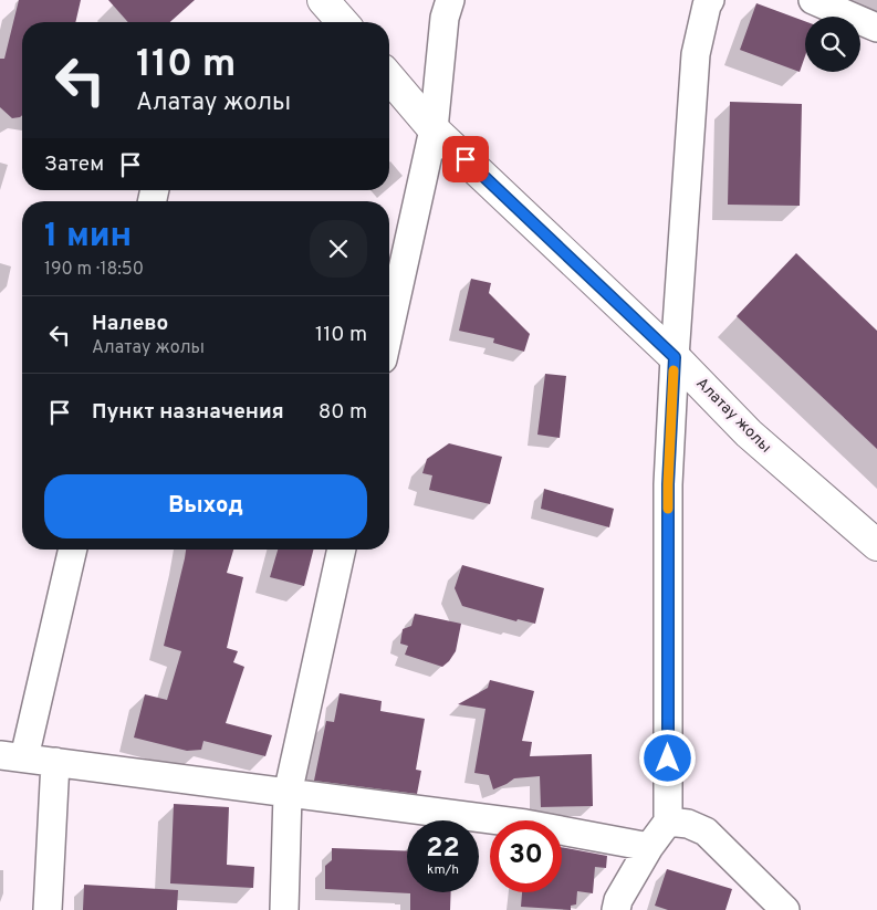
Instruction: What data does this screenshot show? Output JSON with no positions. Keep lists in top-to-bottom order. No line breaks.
{"streets":{"main road":["Алатау жолы"]},"page":{"turn":["110 m","Алатау жолы"],"then":"Затем","heading":["1 мин","190 m · 18:50"],"list":[{"name":"Налево","note":"Алатау жолы","value":"110 m"},{"name":"Пункт назначения","value":"80 m"}],"buttons":"Выход","speed":"22 km/h","limit":"30"}}
